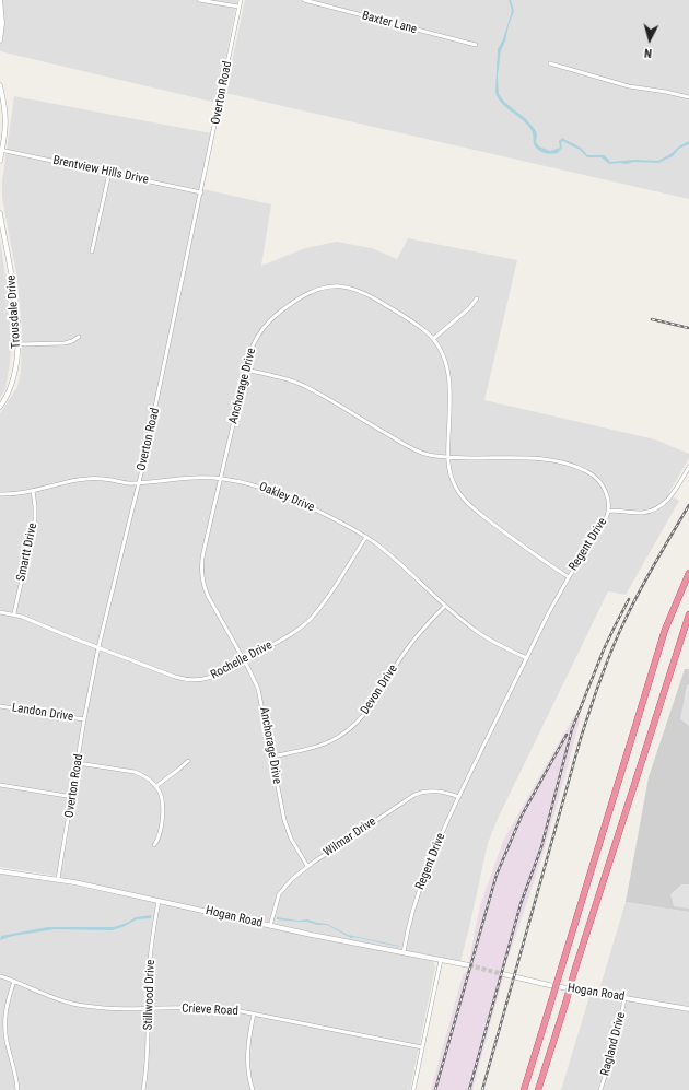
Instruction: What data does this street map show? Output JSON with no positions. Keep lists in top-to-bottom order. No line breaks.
{"streets":{"street":["Baxter Lane","Overton Road","Brentview Hills Drive","Trousdale Drive","Anchorage Drive","Oakley Drive","Regent Drive","Smartt Drive","Rochelle Drive","Devon Drive","Landon Drive","Wilmar Drive","Hogan Road","Stillwood Drive","Crieve Road","Ragland Drive"]},"crossings":[["Overton Road","Brentview Hills Drive"],["Overton Road","Oakley Drive"],["Overton Road","Rochelle Drive"],["Overton Road","Landon Drive"],["Overton Road","Hogan Road"],["Anchorage Drive","Oakley Drive"],["Anchorage Drive","Regent Drive"],["Anchorage Drive","Rochelle Drive"],["Anchorage Drive","Devon Drive"],["Anchorage Drive","Wilmar Drive"],["Oakley Drive","Regent Drive"],["Oakley Drive","Smartt Drive"],["Oakley Drive","Rochelle Drive"],["Oakley Drive","Devon Drive"],["Regent Drive","Wilmar Drive"],["Regent Drive","Hogan Road"],["Smartt Drive","Rochelle Drive"],["Wilmar Drive","Hogan Road"],["Hogan Road","Stillwood Drive"],["Hogan Road","Ragland Drive"],["Stillwood Drive","Crieve Road"]],"north":"bottom"}
